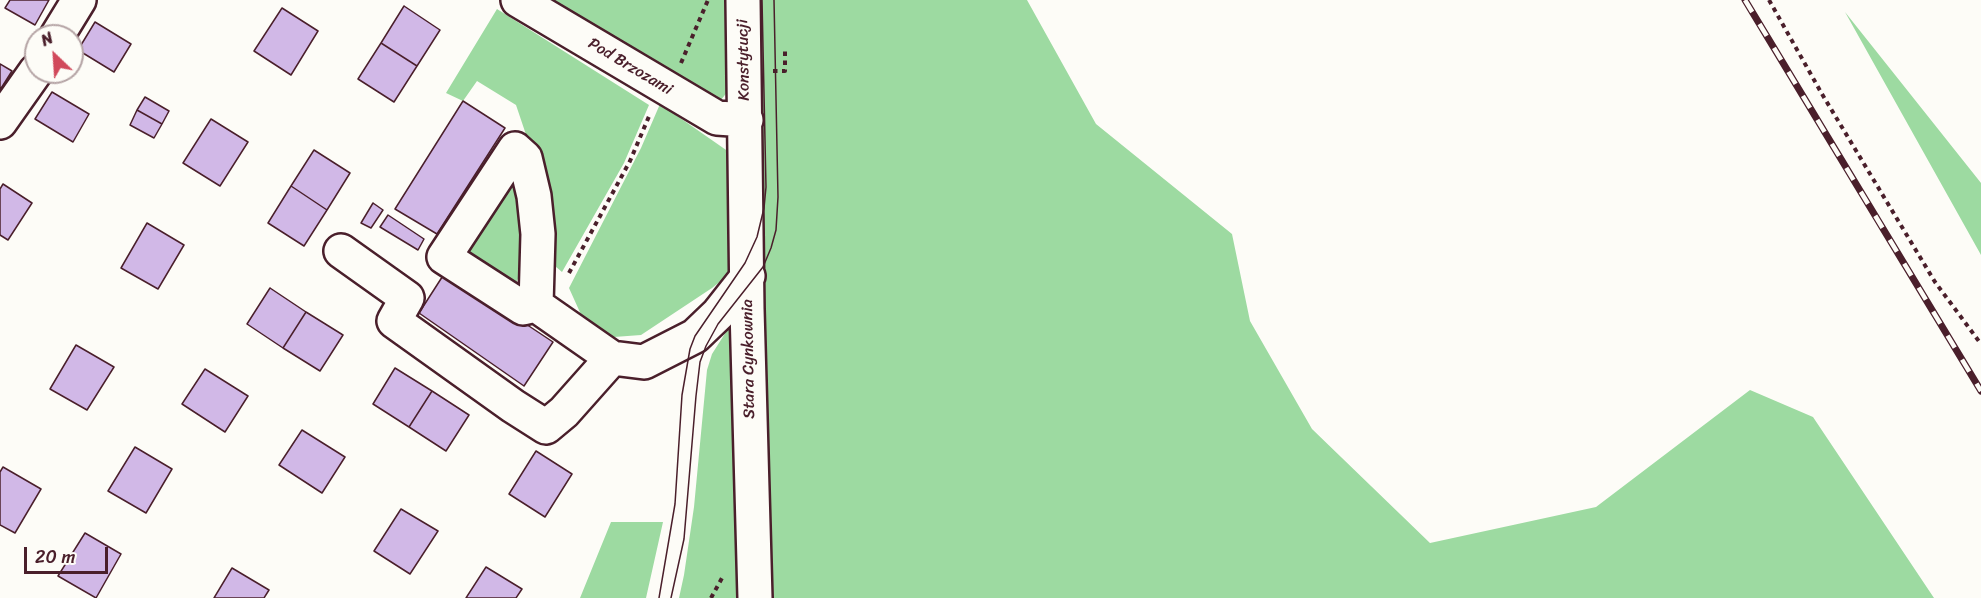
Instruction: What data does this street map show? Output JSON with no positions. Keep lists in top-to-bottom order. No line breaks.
{"streets":{"street":["Konstytucji","Pod Brzozami","Stara Cynkownia"]},"crossings":[["Konstytucji","Pod Brzozami"],["Konstytucji","Stara Cynkownia"],["Pod Brzozami","Stara Cynkownia"]],"scale_bar":"20 m","north":"top left"}
